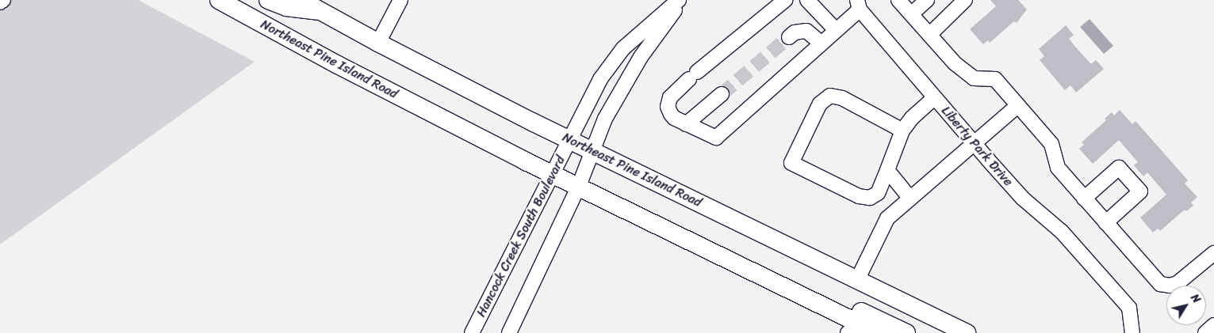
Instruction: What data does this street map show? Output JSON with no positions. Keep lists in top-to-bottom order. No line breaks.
{"streets":{"main road":["Northeast Pine Island Road"],"street":["Liberty Park Drive","Hancock Creek South Boulevard"]},"crossings":[["Northeast Pine Island Road","Hancock Creek South Boulevard"]],"north":"top right"}
